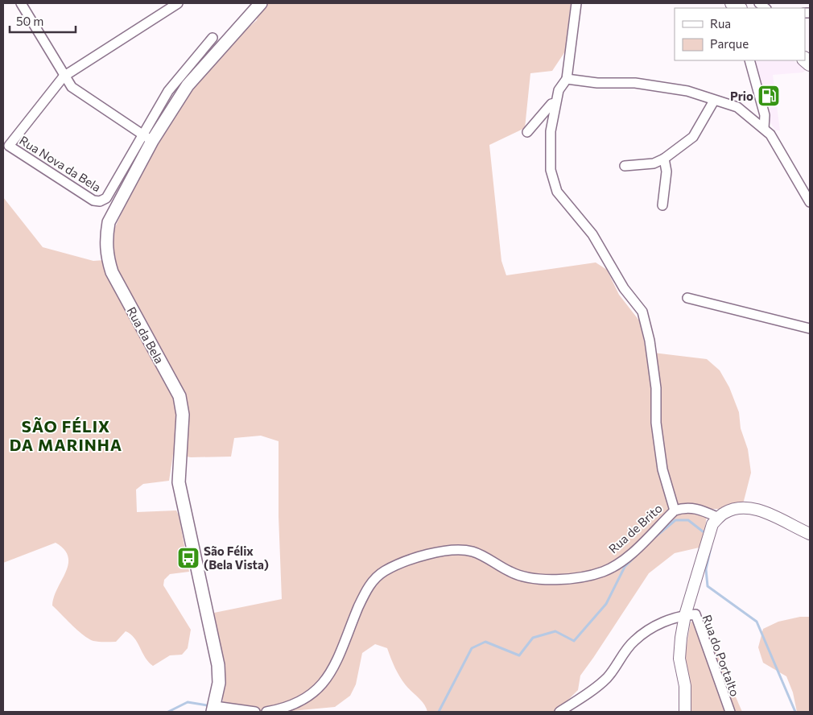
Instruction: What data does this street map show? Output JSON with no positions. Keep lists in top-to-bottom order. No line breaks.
{"streets":{"main road":["Rua da Bela"],"street":["Rua Nova da Bela","Rua de Brito","Rua do Portalto"]},"crossings":[["Rua Nova da Bela","Rua da Bela"]],"districts":["SÃO FÉLIX DA MARINHA"],"places":{"fuel station":["Prio"],"bus stop":["São Félix (Bela Vista)"]},"legend":["Rua","Parque"],"scale_bar":"50 m"}
